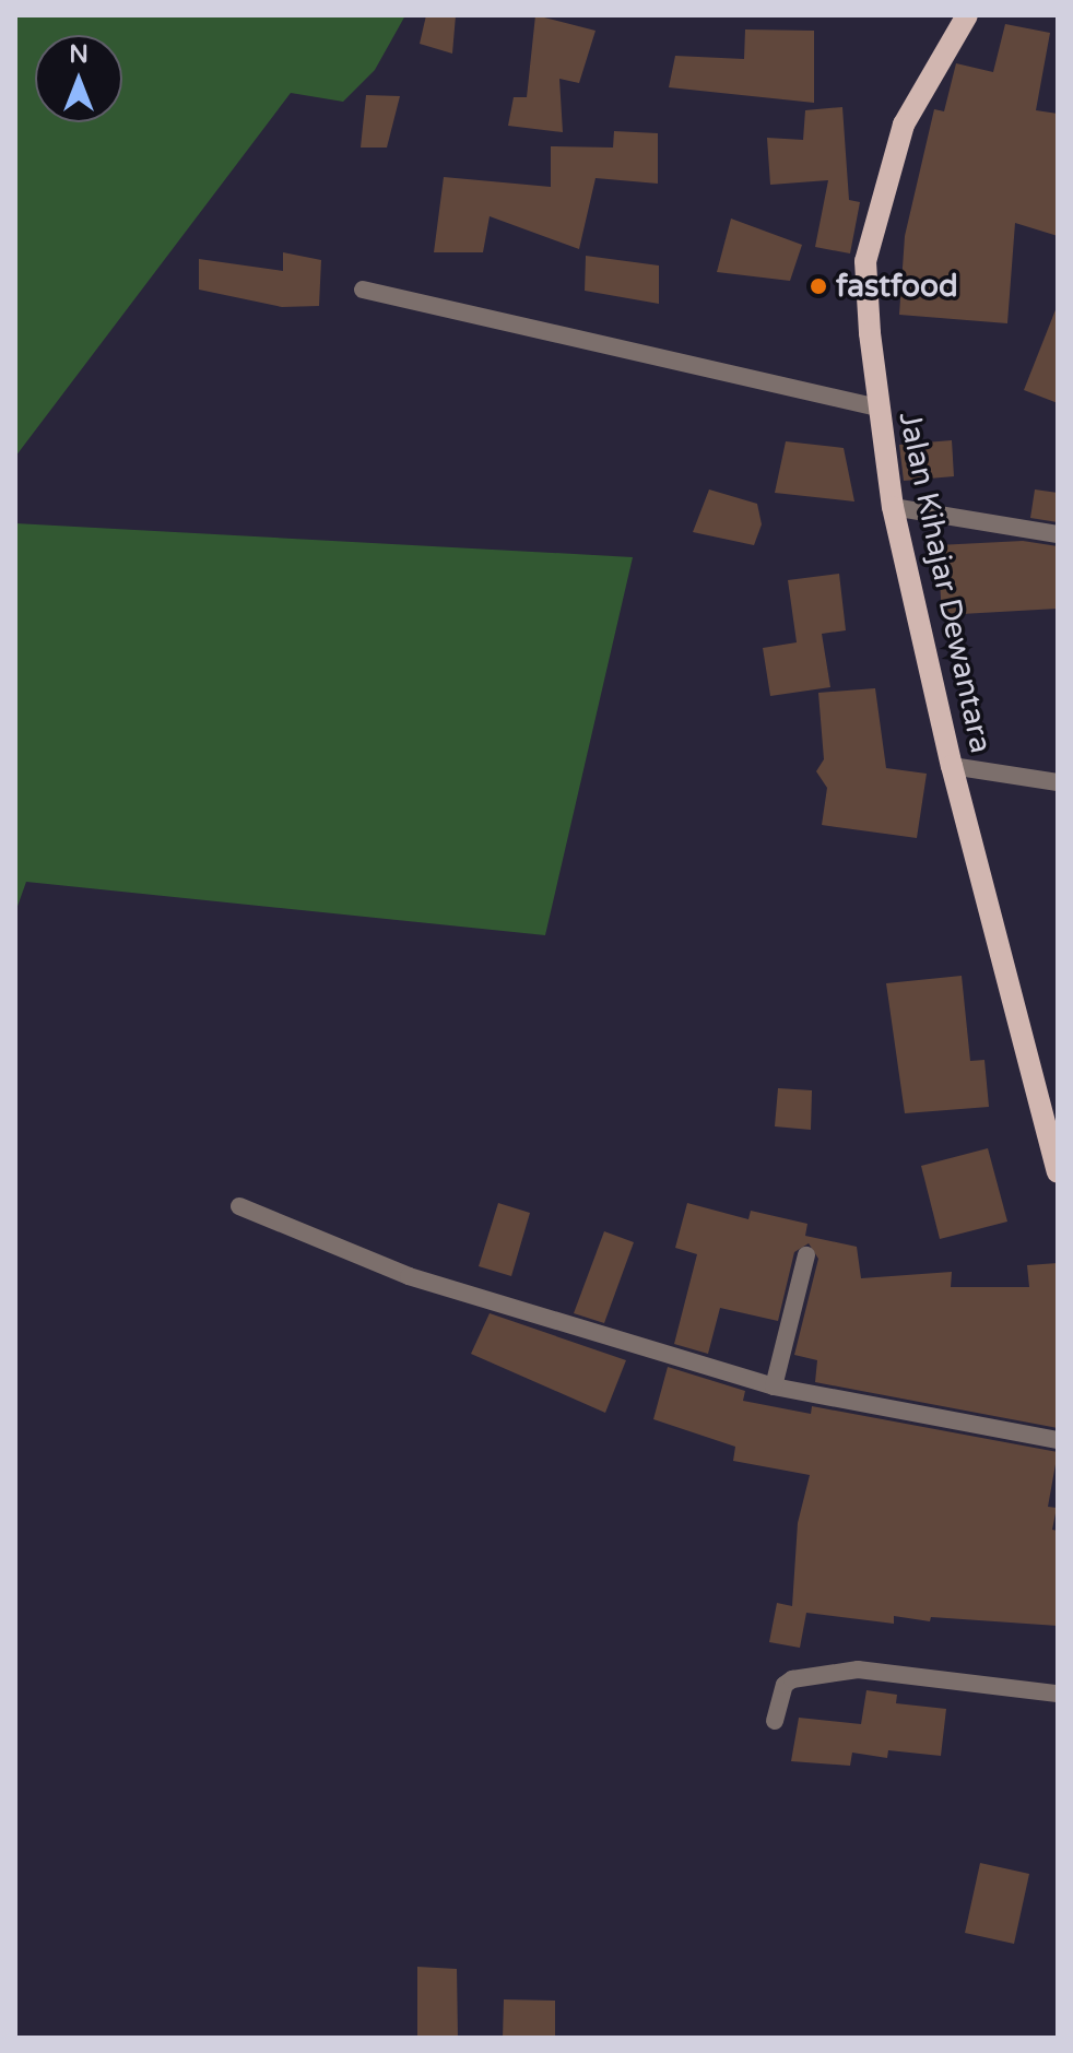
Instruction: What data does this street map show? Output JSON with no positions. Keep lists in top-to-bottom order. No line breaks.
{"streets":{"main road":["Jalan Kihajar Dewantara"]},"places":["fastfood"],"north":"top"}
